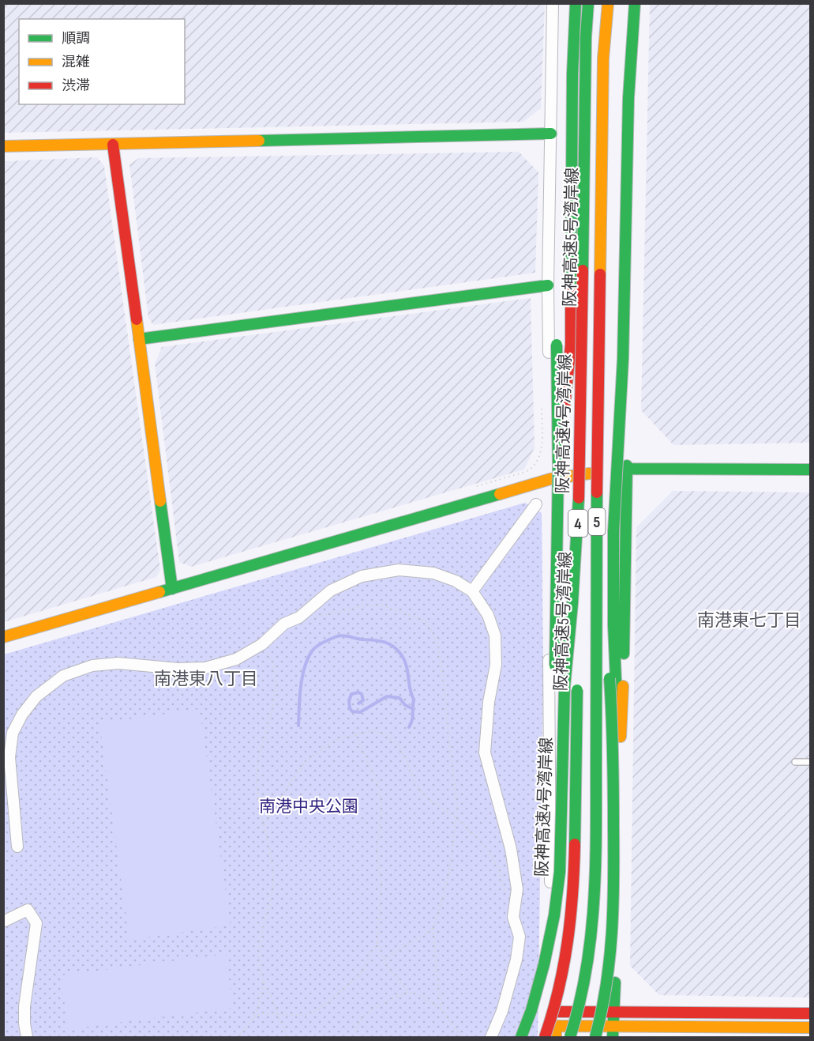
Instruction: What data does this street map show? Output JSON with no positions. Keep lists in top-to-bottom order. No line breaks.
{"streets":{"main road":["阪神高速5号湾岸線","阪神高速4号湾岸線","5","4"]},"crossings":[["阪神高速5号湾岸線","4"]],"districts":["南港東七丁目","南港東八丁目"],"parks":["南港中央公園"],"legend":["順調","混雑","渋滞"]}
